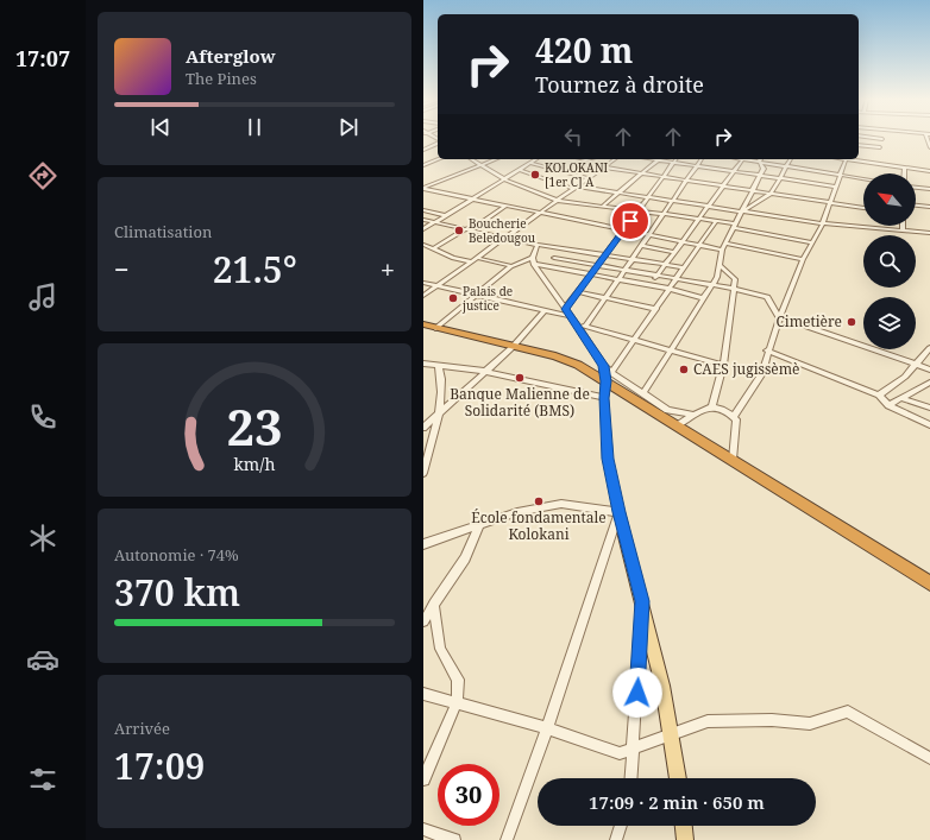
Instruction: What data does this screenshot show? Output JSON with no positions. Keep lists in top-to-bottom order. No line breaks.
{"places":["KOLOKANI [1er C] A","Boucherie Beledougou","Palais de justice","Cimetière","CAES jugissèmè","Banque Malienne de Solidarité (BMS)","École fondamentale Kolokani"],"north":"top left","page":{"tabs":"17:07","turn":["420 m","Tournez à droite"],"song":["Afterglow","The Pines"],"tile":["Climatisation",["Autonomie · 74%","370 km"],["Arrivée","17:09"]],"heat":["−","21.5°","+"],"limit":"30","trip":"17:09 · 2 min · 650 m","gauge":["23","km/h"]}}
